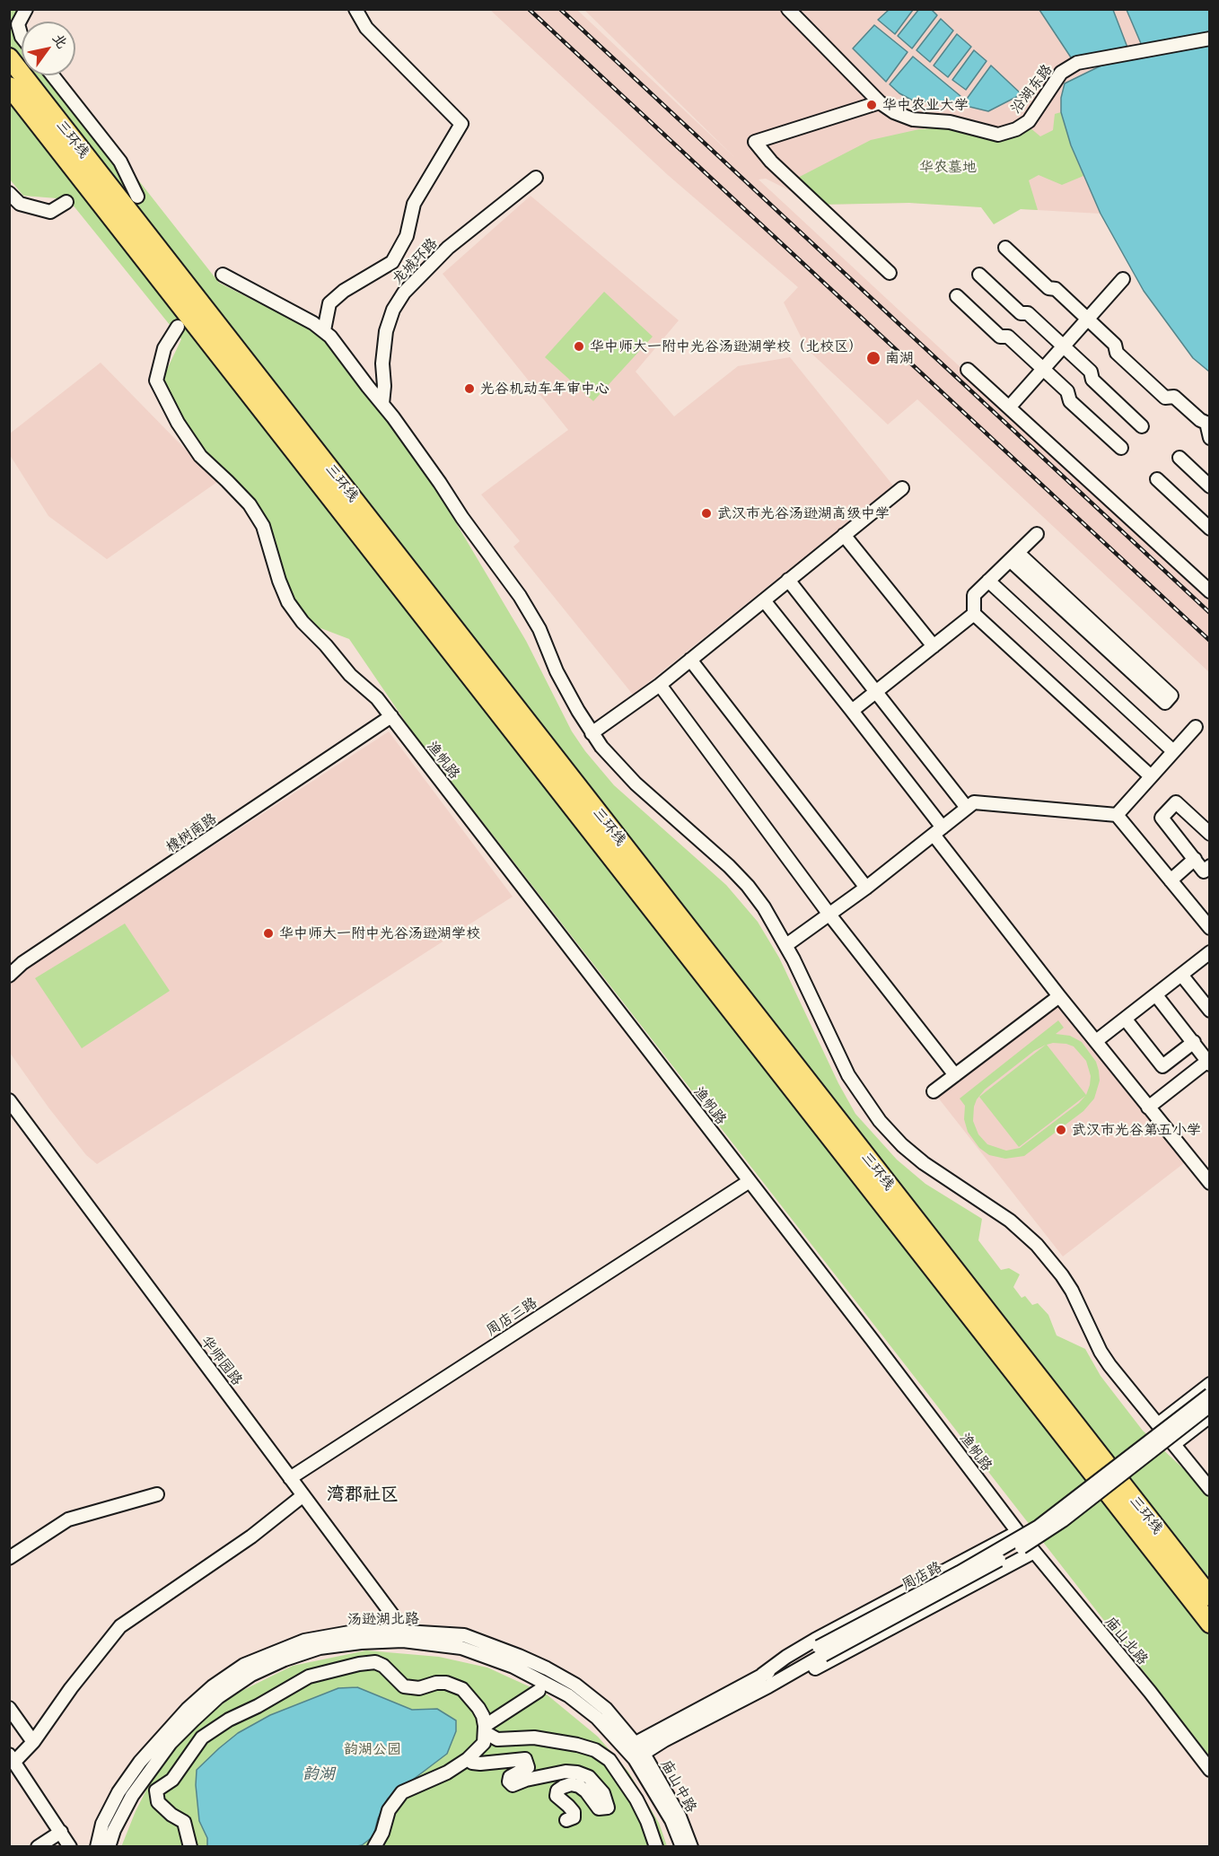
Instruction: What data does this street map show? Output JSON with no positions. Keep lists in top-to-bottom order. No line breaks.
{"streets":{"highway":["三环线"],"street":["沿湖东路","龙城环路","渔帆路","橡树南路","周店三路","华师园路","周店路","汤逊湖北路","庙山北路","庙山中路"]},"crossings":[["渔帆路","橡树南路"],["渔帆路","周店三路"],["渔帆路","庙山北路"],["周店三路","华师园路"],["华师园路","汤逊湖北路"],["周店路","汤逊湖北路"],["周店路","庙山中路"],["汤逊湖北路","庙山中路"]],"districts":["湾郡社区"],"water":["韵湖"],"parks":["华农墓地","韵湖公园"],"places":["华中农业大学","华中师大一附中光谷汤逊湖学校（北校区）","南湖","光谷机动车年审中心","武汉市光谷汤逊湖高级中学","华中师大一附中光谷汤逊湖学校","武汉市光谷第五小学"],"north":"top right"}
